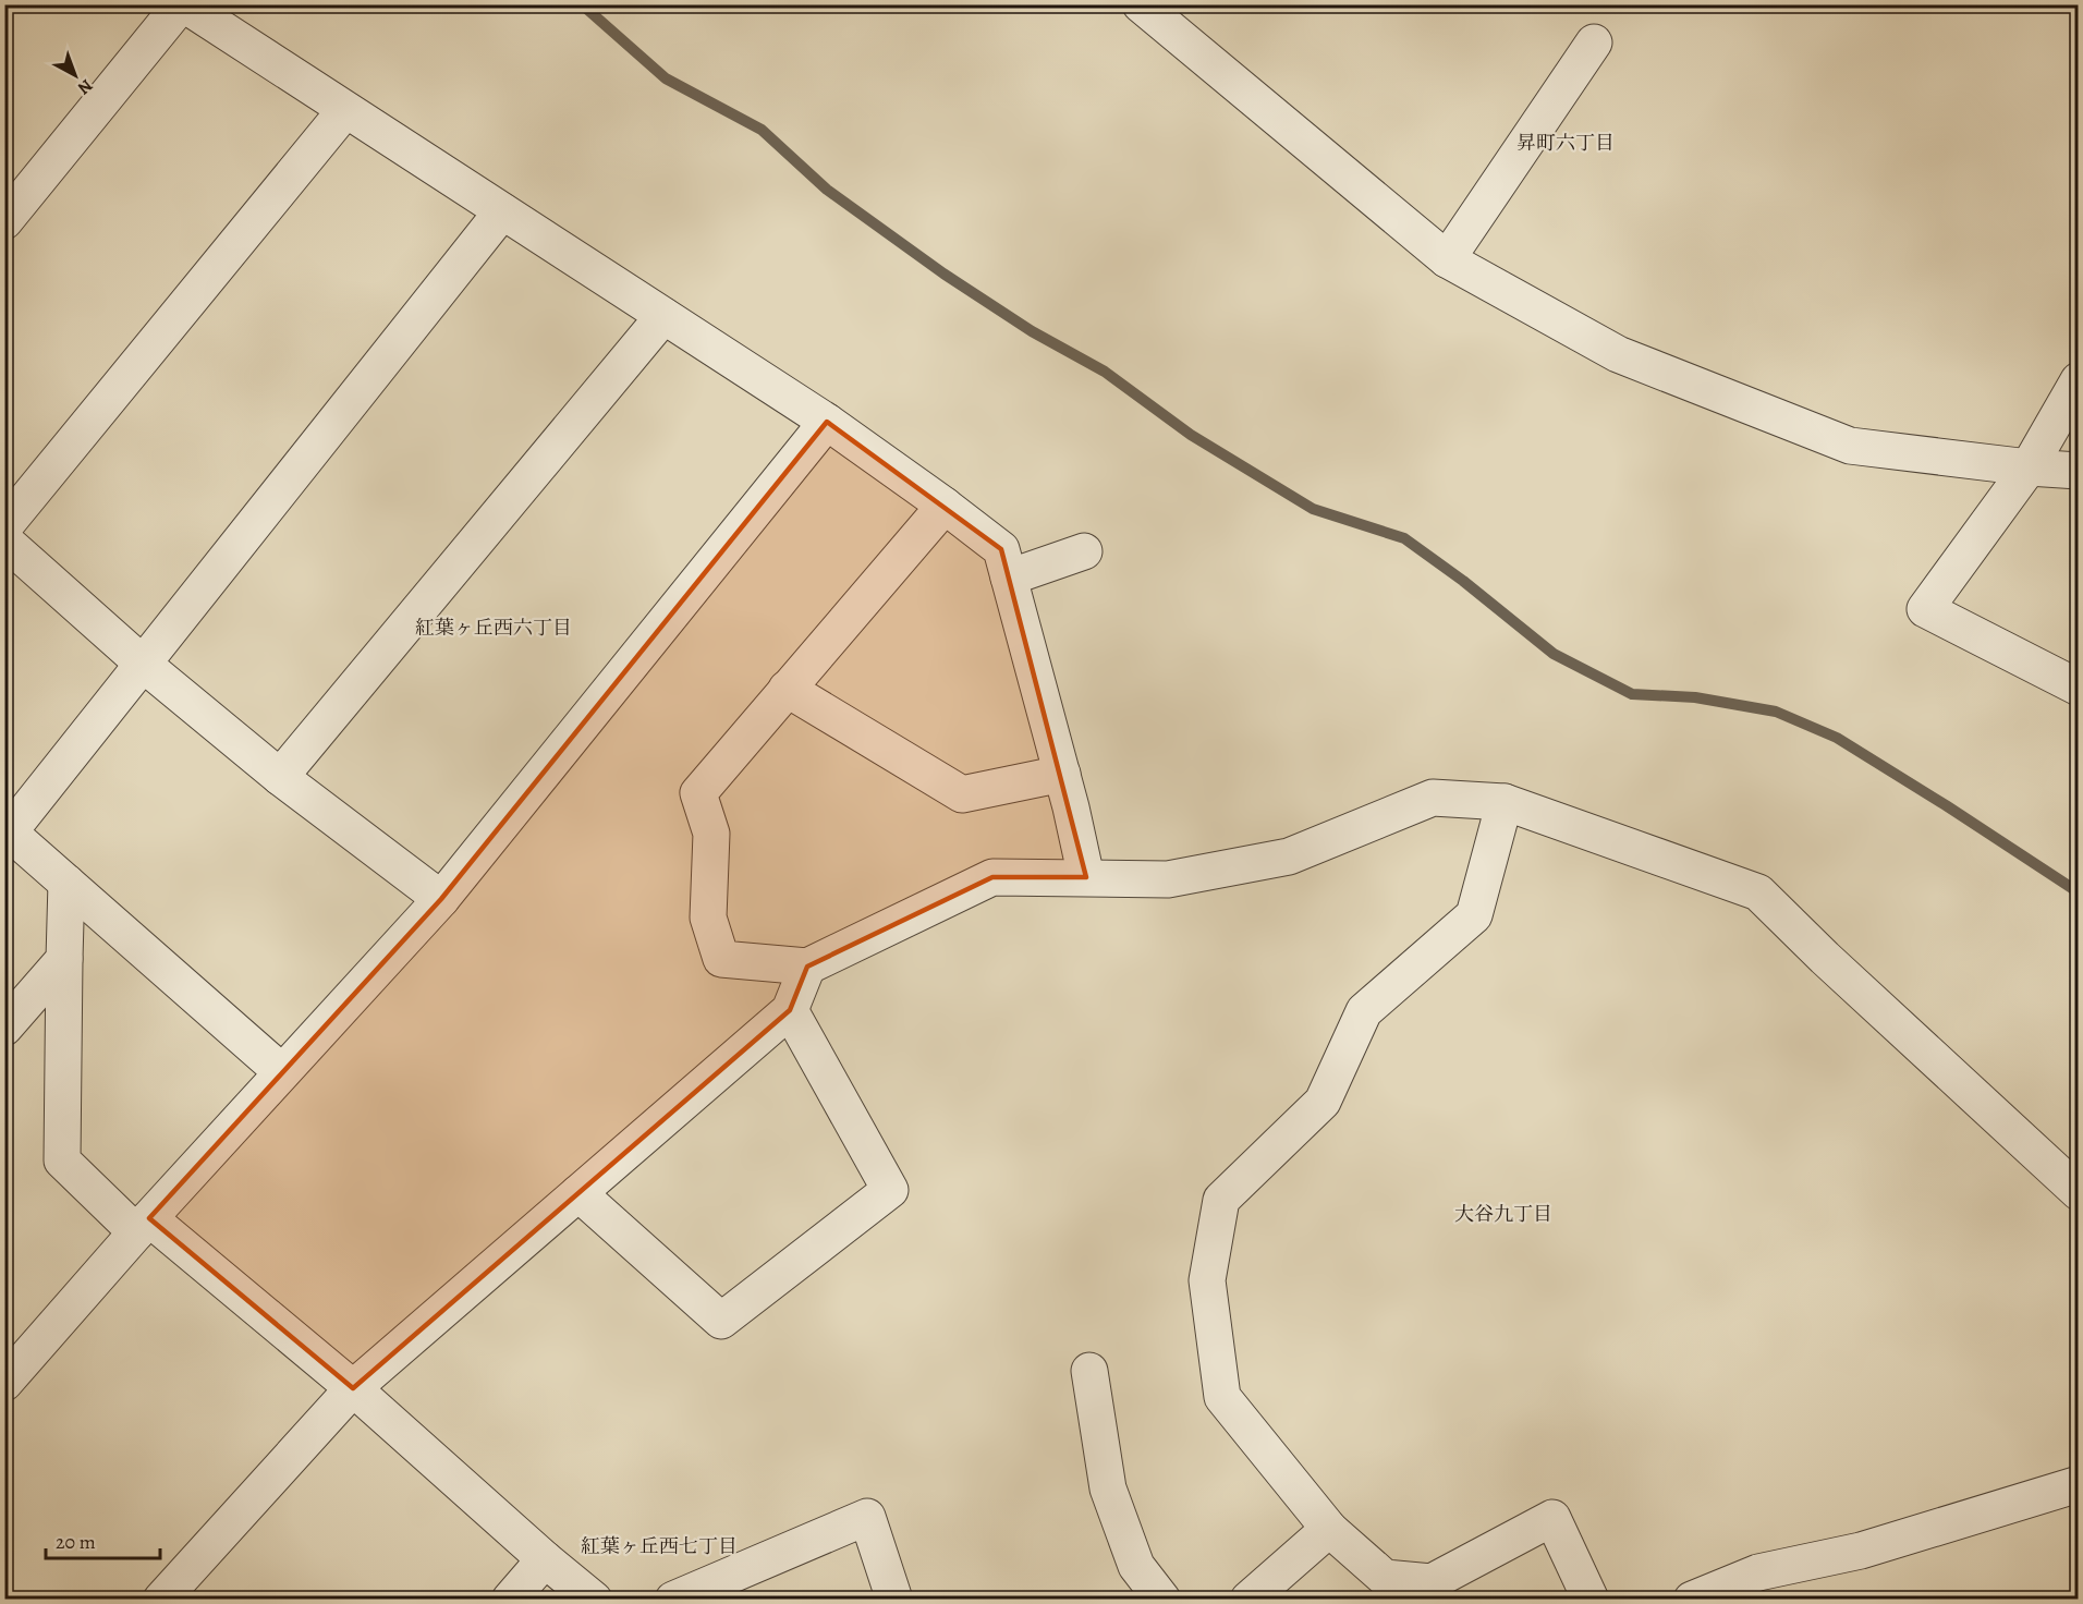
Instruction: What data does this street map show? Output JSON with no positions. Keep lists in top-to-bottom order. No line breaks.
{"districts":["昇町六丁目","紅葉ヶ丘西六丁目","大谷九丁目","紅葉ヶ丘西七丁目"],"scale_bar":"20 m","north":"bottom right"}
